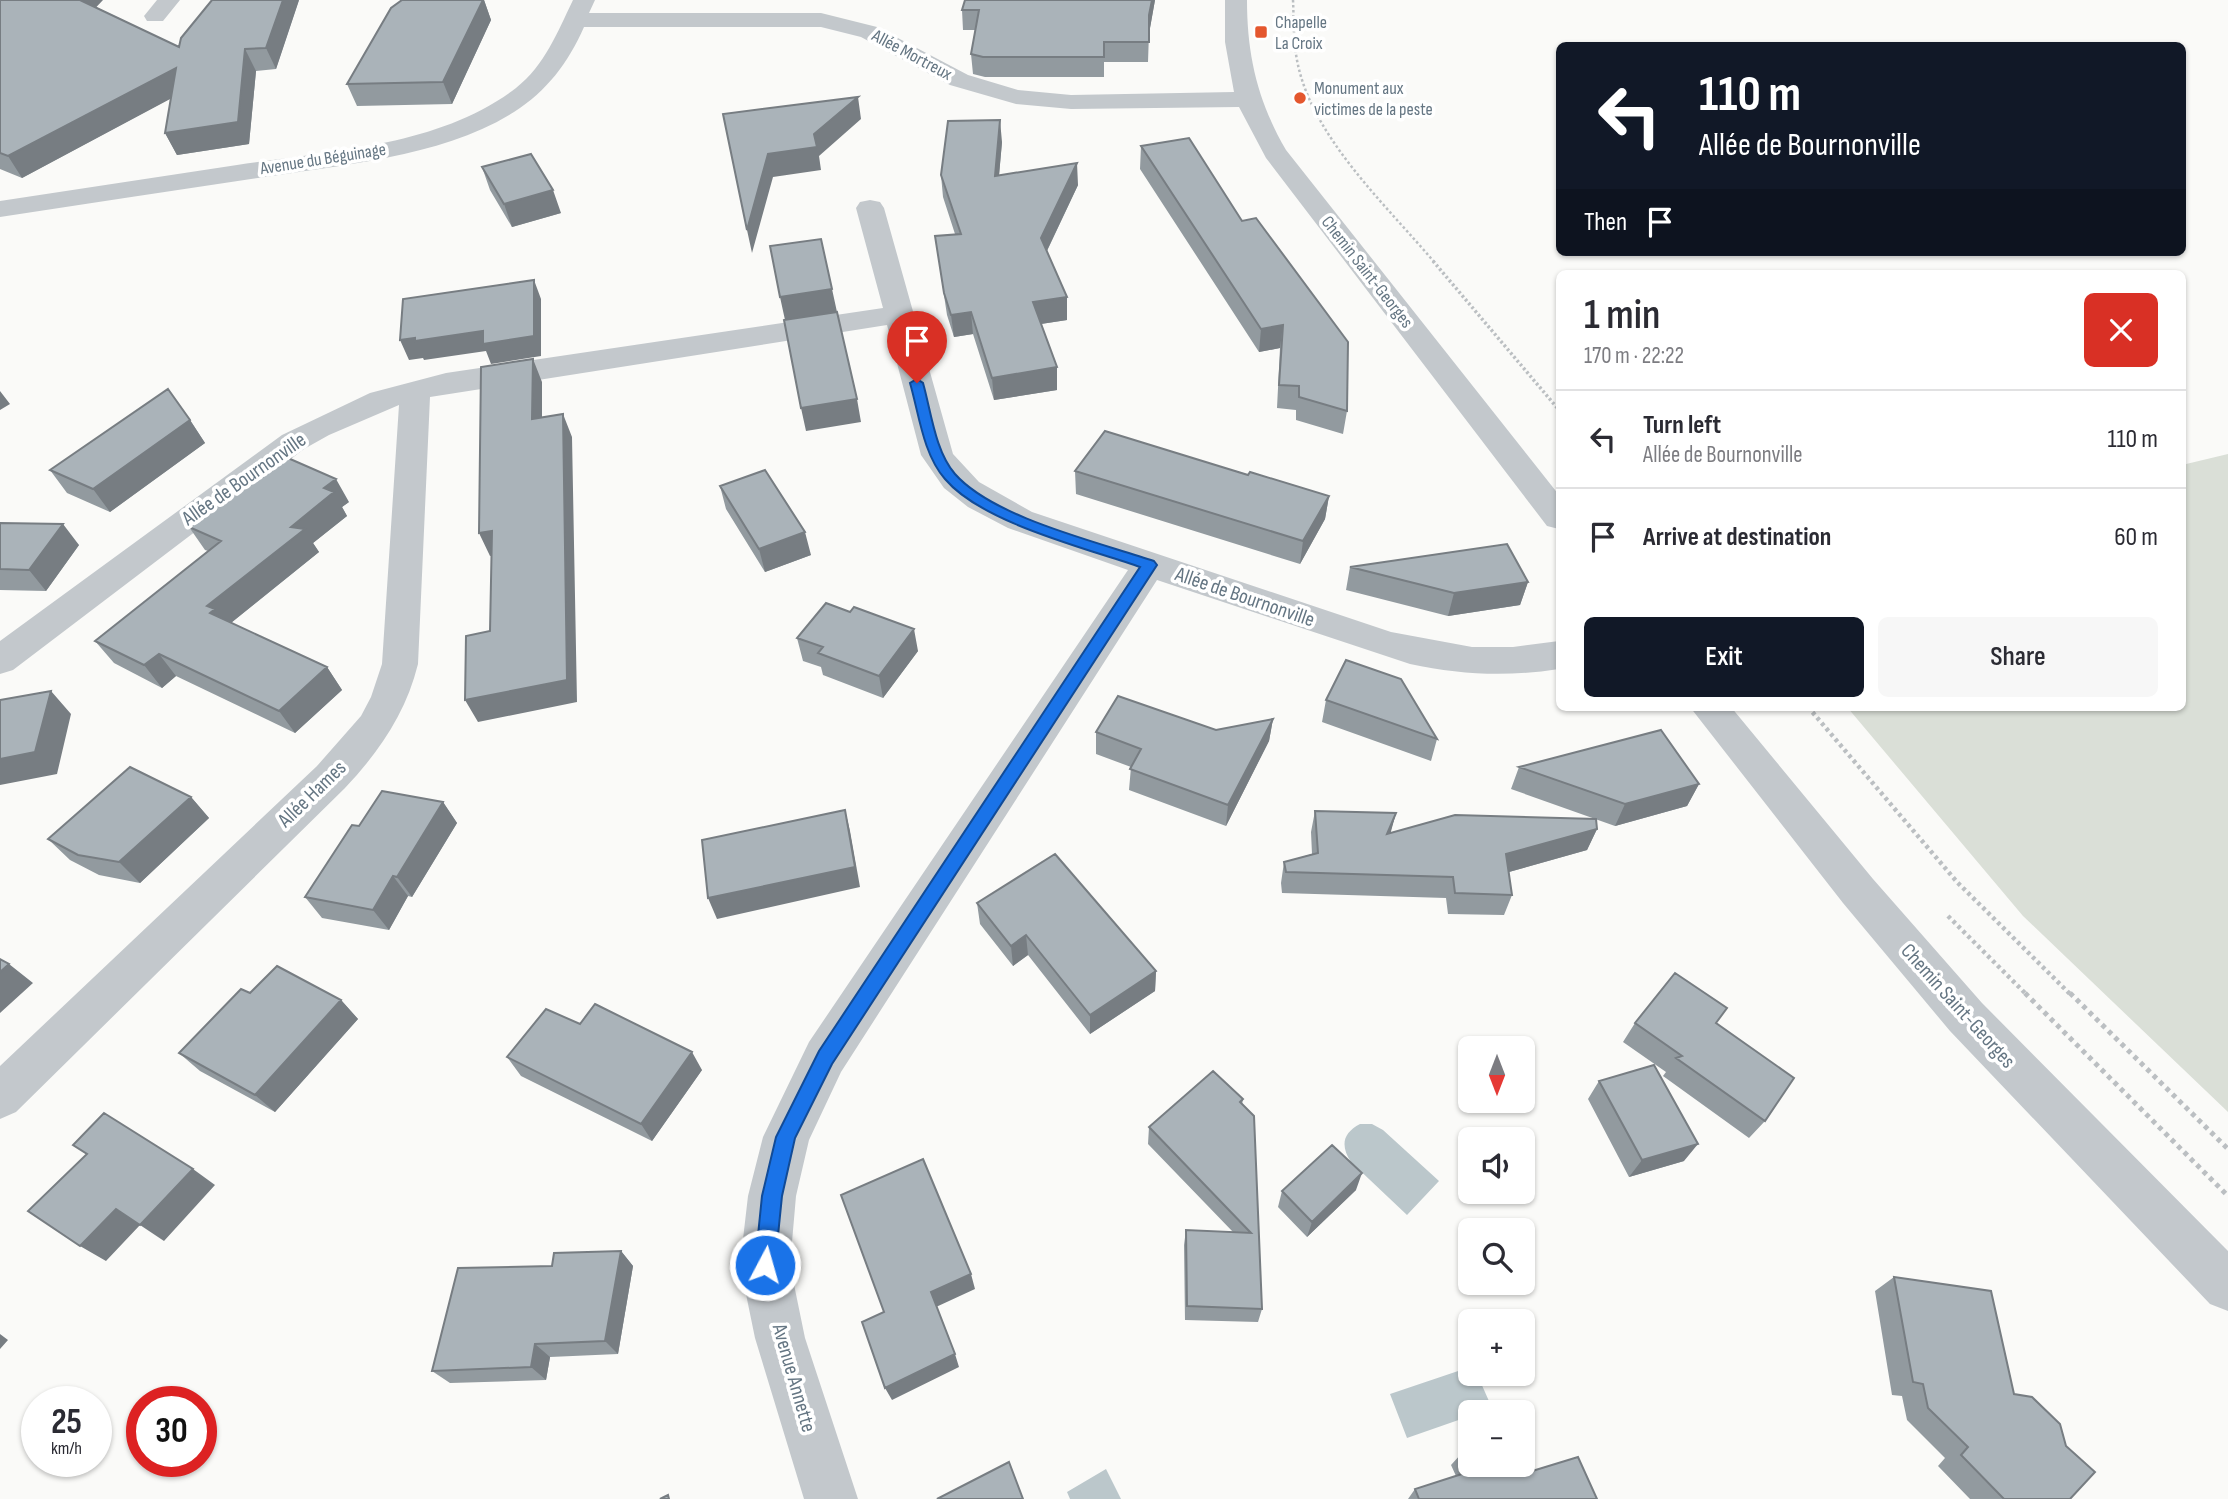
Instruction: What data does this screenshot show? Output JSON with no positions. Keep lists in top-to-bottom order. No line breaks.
{"streets":{"street":["Allée Mortreux","Avenue du Béguinage","Chemin Saint-Georges","Allée de Bournonville","Allée Hames","Avenue Annette"]},"crossings":[["Allée Mortreux","Avenue du Béguinage"],["Allée Mortreux","Chemin Saint-Georges"],["Allée de Bournonville","Allée Hames"],["Allée de Bournonville","Avenue Annette"]],"places":{"transit":["Chapelle La Croix"],"other":["Monument aux victimes de la peste"]},"north":"bottom","page":{"turn":["110 m","Allée de Bournonville"],"then":"Then","heading":["1 min","170 m · 22:22"],"list":[{"name":"Turn left","note":"Allée de Bournonville","value":"110 m"},{"name":"Arrive at destination","value":"60 m"}],"buttons":["Exit","Share"],"map_buttons":["+","−"],"speed":"25 km/h","limit":"30"}}
